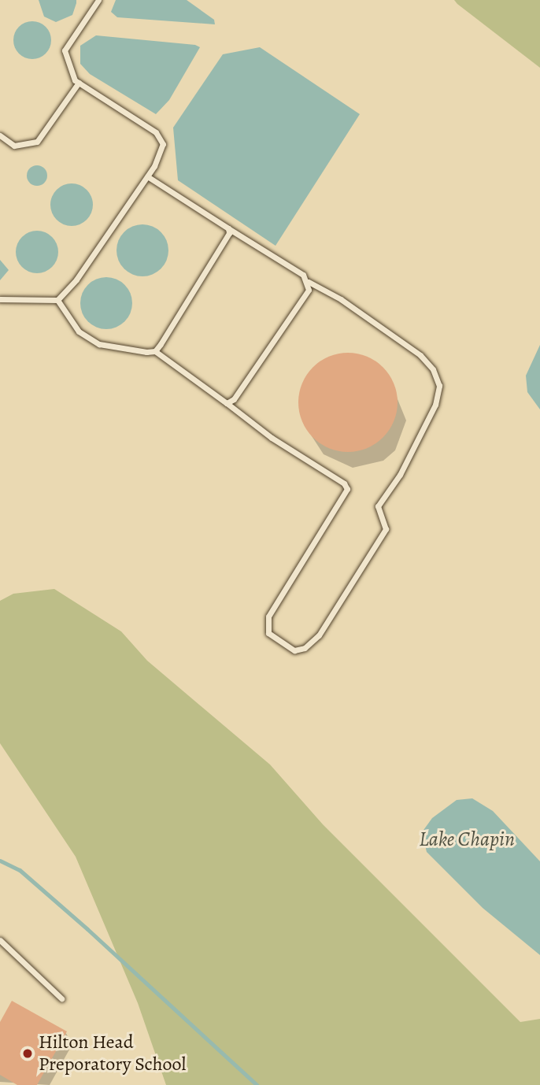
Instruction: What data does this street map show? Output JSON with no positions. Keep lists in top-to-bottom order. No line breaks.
{"water":["Lake Chapin"],"places":["Hilton Head Preporatory School"]}
